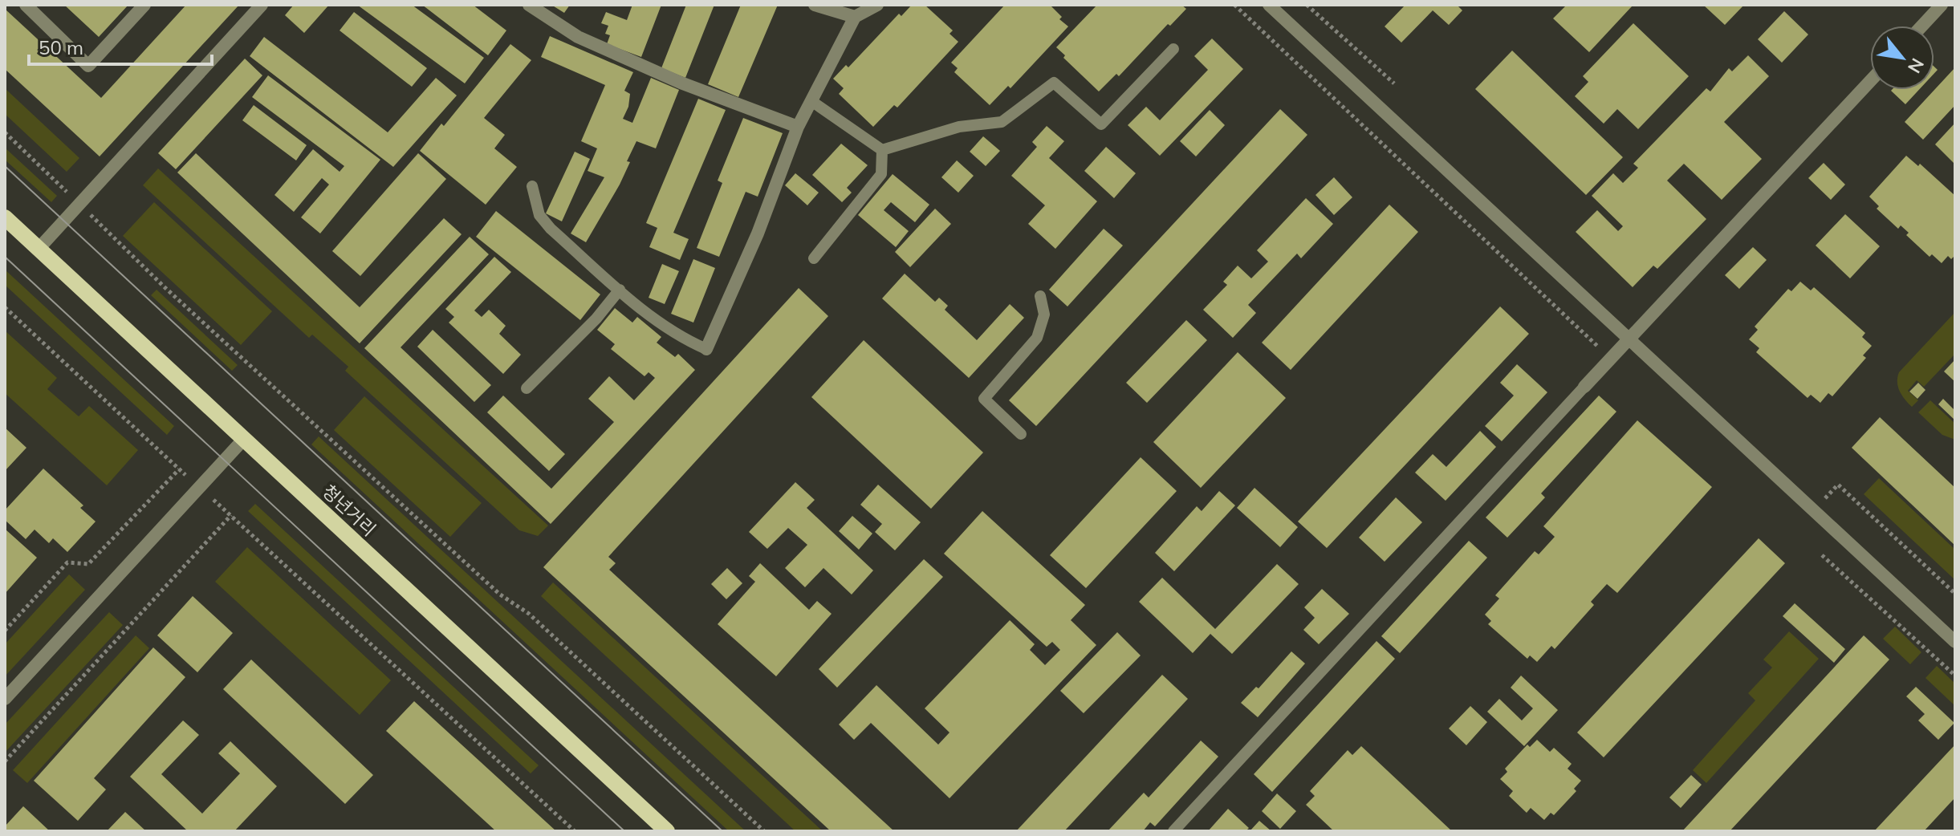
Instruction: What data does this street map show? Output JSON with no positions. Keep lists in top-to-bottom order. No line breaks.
{"streets":{"main road":["청년거리"]},"scale_bar":"50 m","north":"bottom right"}
